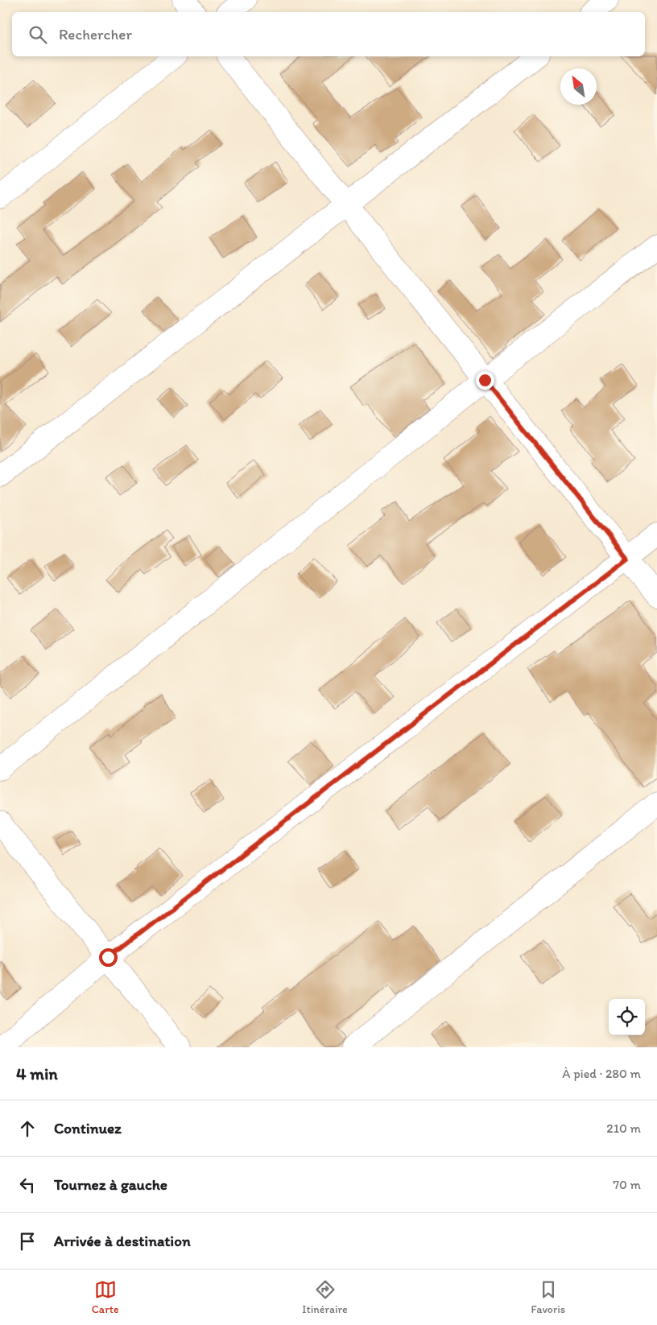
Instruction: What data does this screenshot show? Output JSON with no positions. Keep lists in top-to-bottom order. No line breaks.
{"north":"top left","page":{"search":"Rechercher","heading":["4 min","À pied · 280 m"],"list":[["Continuez","210 m"],["Tournez à gauche","70 m"],"Arrivée à destination"],"nav":["Carte","Itinéraire","Favoris"]}}
